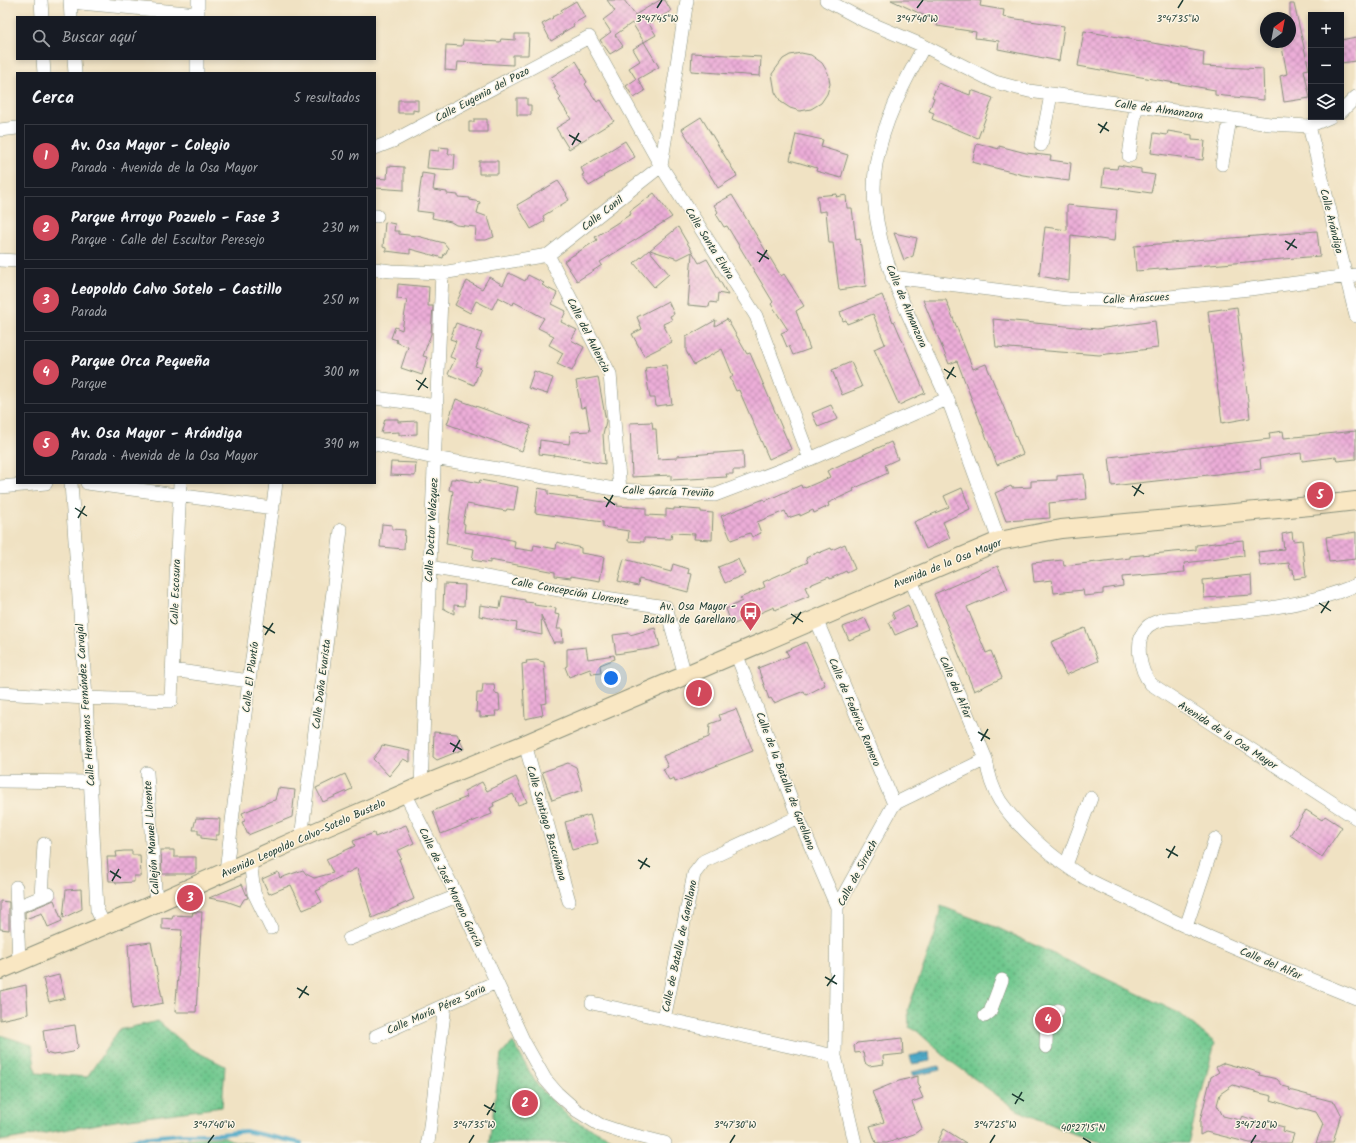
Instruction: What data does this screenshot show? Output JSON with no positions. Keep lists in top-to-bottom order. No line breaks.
{"streets":{"main road":["Avenida de la Osa Mayor","Avenida Leopoldo Calvo-Sotelo Bustelo"],"street":["Calle Eugenia del Pozo","Calle de Almanzora","Calle Conil","Calle Arándiga","Calle Santa Elvira","Calle Arascues","Calle del Aulencia","Calle García Treviño","Calle Doctor Velázquez","Calle Concepción Llorente","Calle Escosura","Calle El Plantío","Calle Doña Evarista","Calle del Alfar","Calle Hermanos Fernández Carvajal","Calle de Federico Romero","Calle de la Batalla de Garellano","Calle Santiago Bascuñana","Callejón Manuel Llorente","Calle de Sirrach","Calle de José Moreno García","Calle de Batalla de Garellano","Calle María Pérez Soria"]},"crossings":[["Calle Eugenia del Pozo","Calle Santa Elvira"],["Calle de Almanzora","Calle Arándiga"],["Calle de Almanzora","Calle Arascues"],["Calle de Almanzora","Calle García Treviño"],["Calle de Almanzora","Avenida de la Osa Mayor"],["Calle Conil","Calle Santa Elvira"],["Calle Conil","Calle del Aulencia"],["Calle Conil","Calle Doctor Velázquez"],["Calle Arándiga","Calle Arascues"],["Calle Santa Elvira","Calle García Treviño"],["Calle del Aulencia","Calle García Treviño"],["Calle García Treviño","Calle Doctor Velázquez"],["Calle Doctor Velázquez","Calle Concepción Llorente"],["Calle Doctor Velázquez","Avenida Leopoldo Calvo-Sotelo Bustelo"],["Calle Doctor Velázquez","Calle de José Moreno García"],["Avenida de la Osa Mayor","Calle Concepción Llorente"],["Avenida de la Osa Mayor","Calle del Alfar"],["Avenida de la Osa Mayor","Calle de Federico Romero"],["Avenida de la Osa Mayor","Calle de la Batalla de Garellano"],["Avenida de la Osa Mayor","Avenida Leopoldo Calvo-Sotelo Bustelo"],["Calle Escosura","Calle Hermanos Fernández Carvajal"],["Calle El Plantío","Avenida Leopoldo Calvo-Sotelo Bustelo"],["Calle Doña Evarista","Avenida Leopoldo Calvo-Sotelo Bustelo"],["Calle Hermanos Fernández Carvajal","Avenida Leopoldo Calvo-Sotelo Bustelo"],["Calle de Federico Romero","Calle de Sirrach"],["Calle de la Batalla de Garellano","Calle de Sirrach"],["Calle de la Batalla de Garellano","Calle de Batalla de Garellano"],["Calle Santiago Bascuñana","Avenida Leopoldo Calvo-Sotelo Bustelo"],["Callejón Manuel Llorente","Avenida Leopoldo Calvo-Sotelo Bustelo"],["Avenida Leopoldo Calvo-Sotelo Bustelo","Calle de José Moreno García"],["Calle de Sirrach","Calle de Batalla de Garellano"],["Calle de José Moreno García","Calle María Pérez Soria"]],"places":{"bus stop":["Av. Osa Mayor - Batalla de Garellano"]},"north":"top right","page":{"map_buttons":["+","−"],"search":"Buscar aquí","heading":["Cerca","5 resultados"],"list":[{"mark":"1","name":"Av. Osa Mayor - Colegio","note":"Parada · Avenida de la Osa Mayor","value":"50 m"},{"mark":"2","name":"Parque Arroyo Pozuelo - Fase 3","note":"Parque · Calle del Escultor Peresejo","value":"230 m"},{"mark":"3","name":"Leopoldo Calvo Sotelo - Castillo","note":"Parada","value":"250 m"},{"mark":"4","name":"Parque Orca Pequeña","note":"Parque","value":"300 m"},{"mark":"5","name":"Av. Osa Mayor - Arándiga","note":"Parada · Avenida de la Osa Mayor","value":"390 m"}],"pins":["5","1","3","4","2"]},"coordinates":["3°47'45\"W","3°47'40\"W","3°47'35\"W","3°47'30\"W","3°47'25\"W","3°47'20\"W","40°27'15\"N"]}
